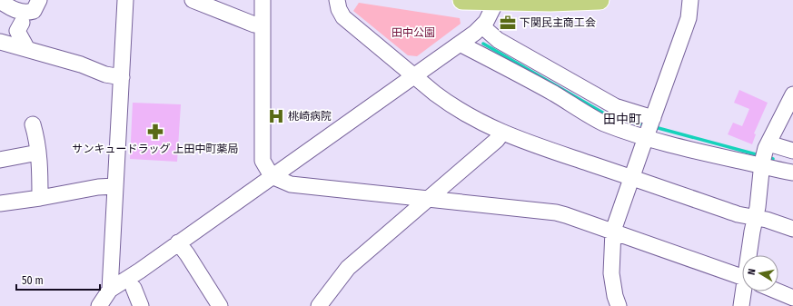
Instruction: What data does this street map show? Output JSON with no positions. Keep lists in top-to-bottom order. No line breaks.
{"districts":["田中町"],"parks":["田中公園"],"places":{"office":["下関民主商工会"],"hospital":["桃崎病院"],"pharmacy":["サンキュードラッグ 上田中町薬局"]},"scale_bar":"50 m","north":"left"}
